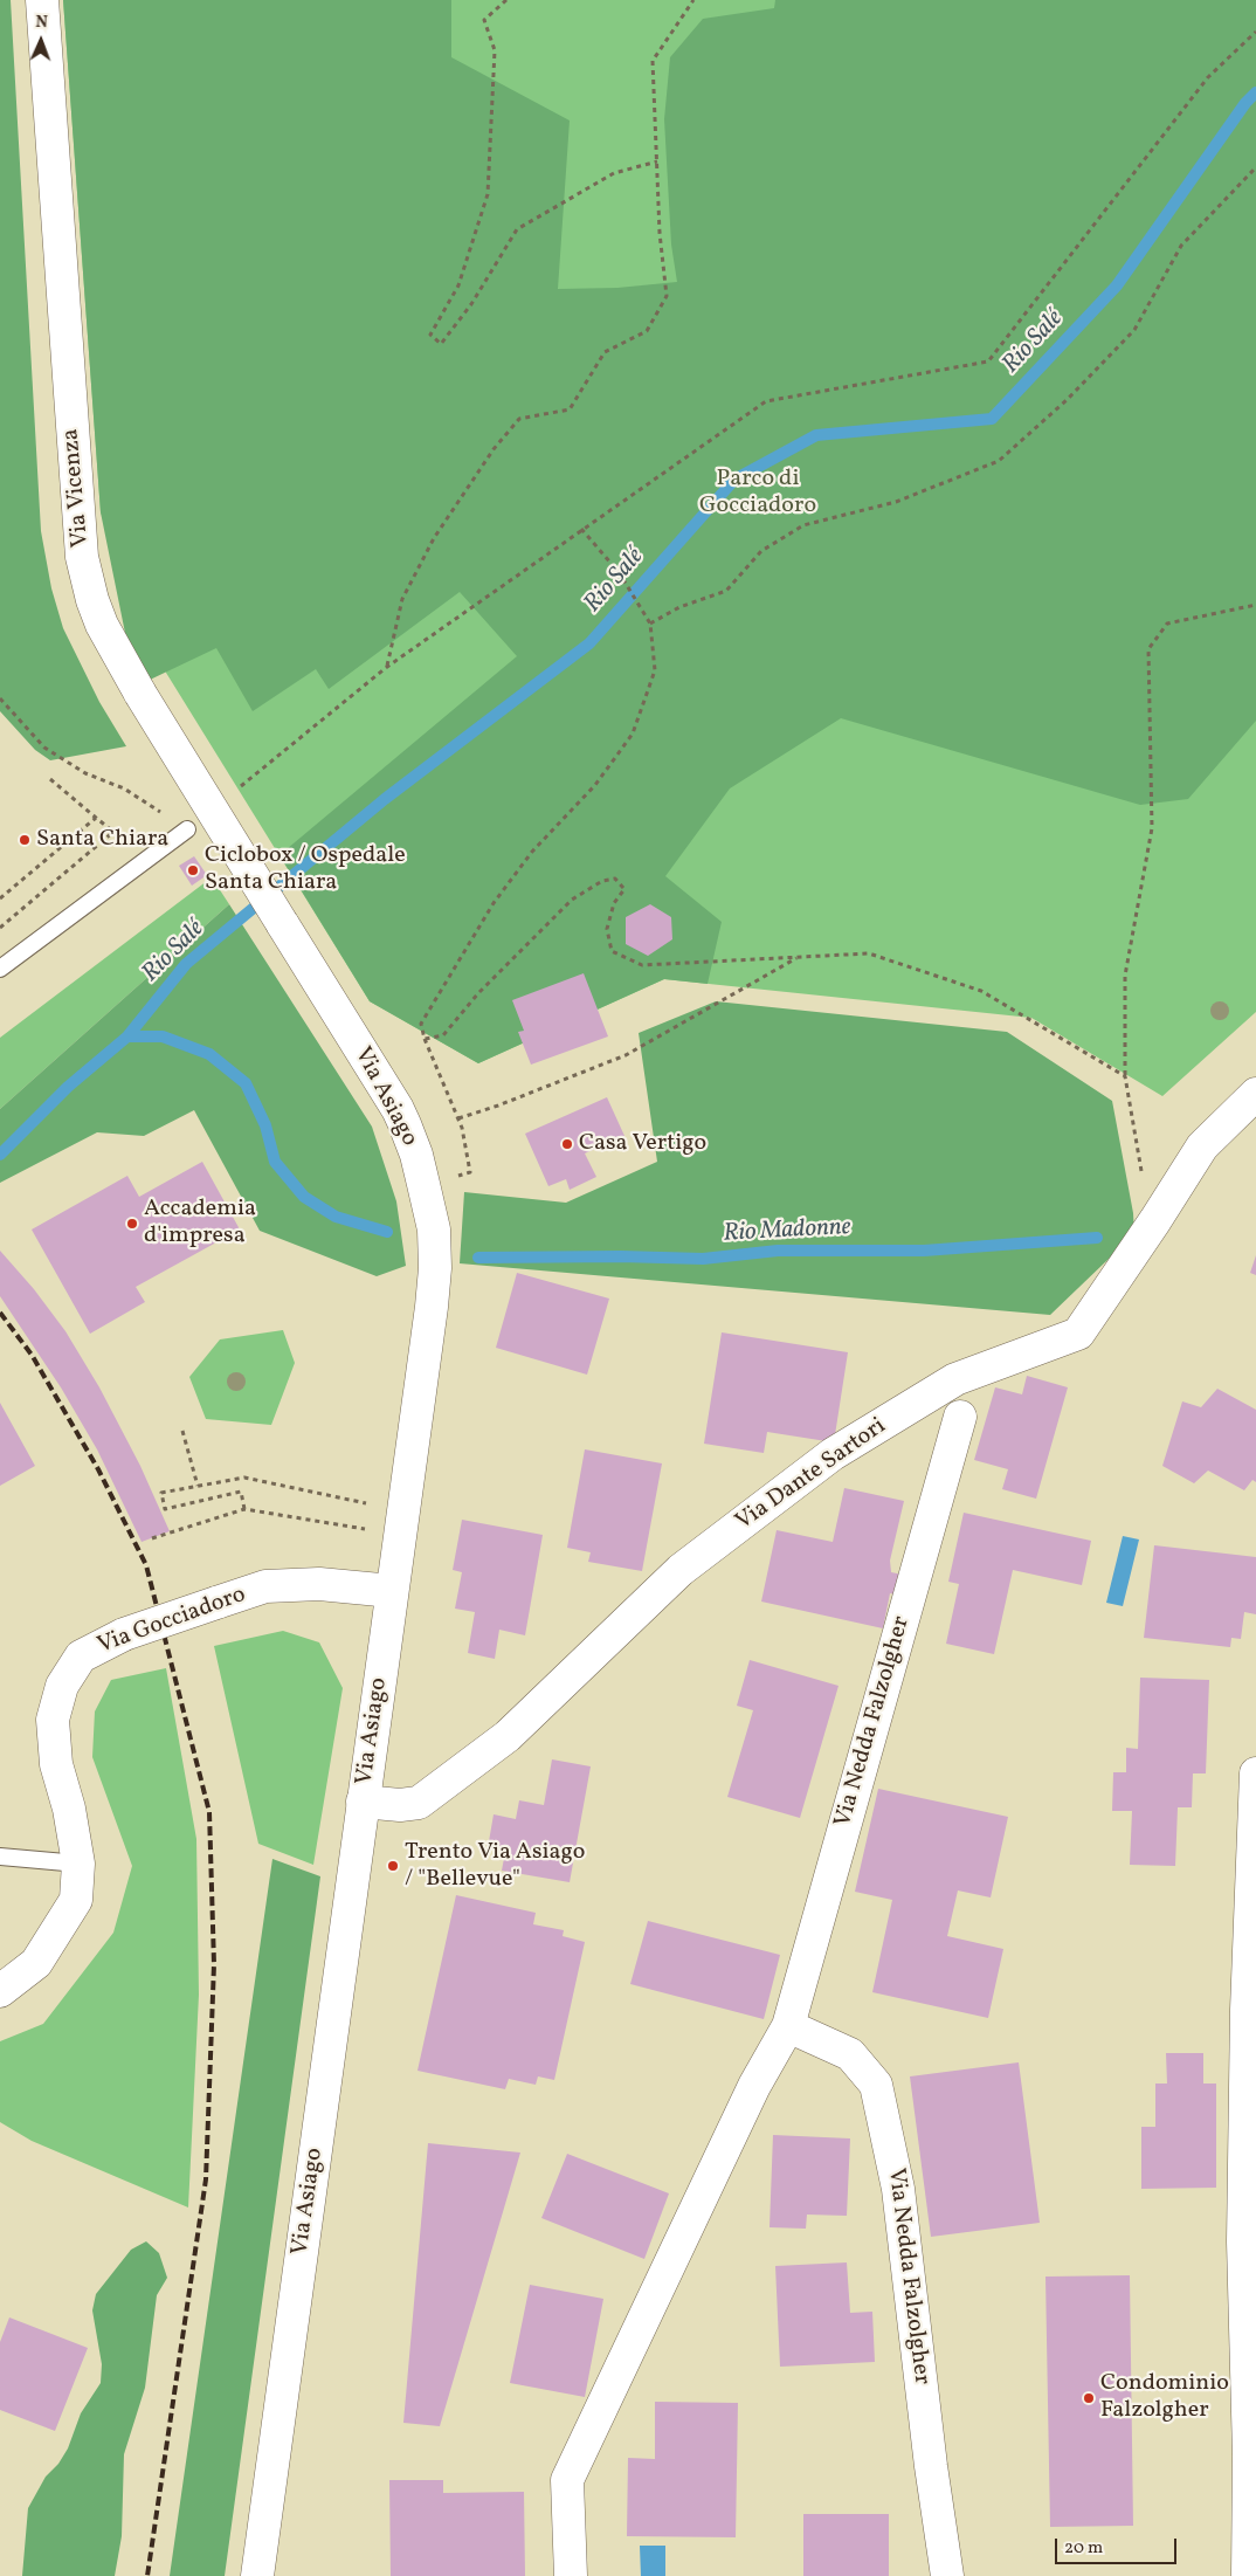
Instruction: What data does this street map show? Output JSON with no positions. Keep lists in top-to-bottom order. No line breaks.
{"streets":{"street":["Via Vicenza","Via Asiago","Via Dante Sartori","Via Gocciadoro","Via Nedda Falzolgher"]},"crossings":[["Via Vicenza","Via Asiago"],["Via Asiago","Via Dante Sartori"],["Via Asiago","Via Gocciadoro"]],"water":["Rio Salé","Rio Madonne"],"parks":["Parco di Gocciadoro"],"places":["Santa Chiara","Ciclobox / Ospedale Santa Chiara","Casa Vertigo","Accademia d'impresa","Trento Via Asiago / \"Bellevue\"","Condominio Falzolgher"],"scale_bar":"20 m","north":"top"}
